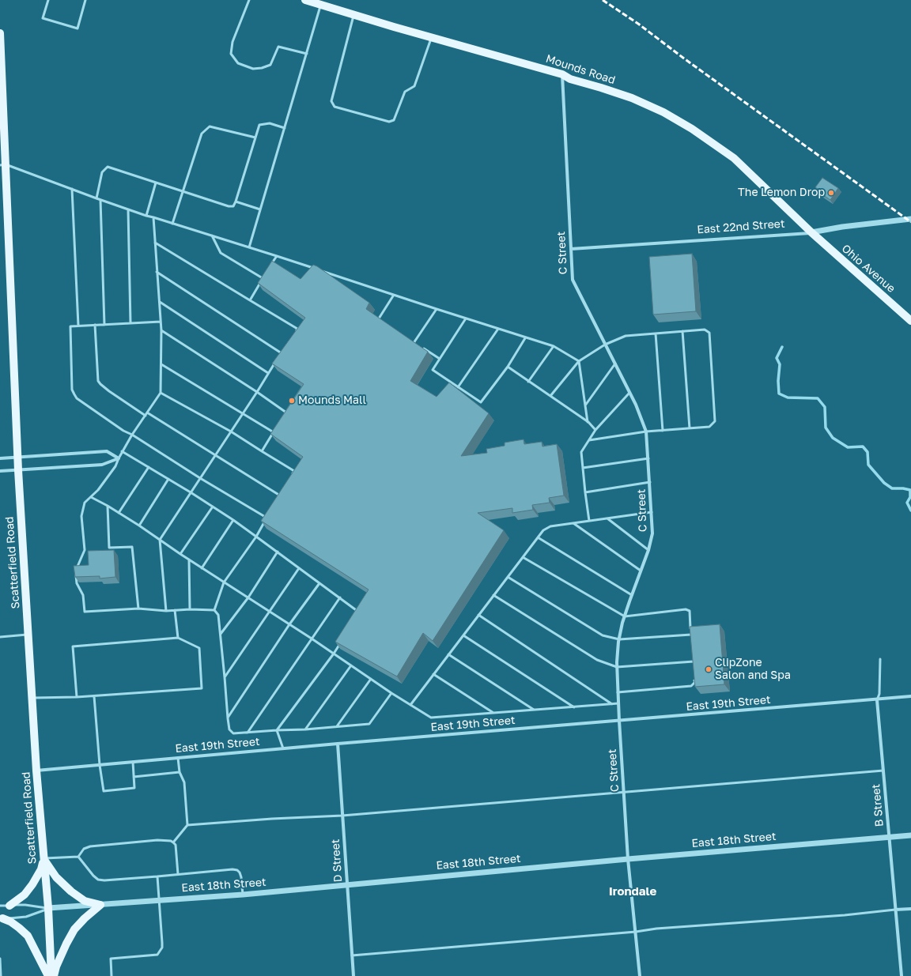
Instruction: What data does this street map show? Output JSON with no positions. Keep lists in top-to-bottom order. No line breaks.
{"streets":{"main road":["Mounds Road","Ohio Avenue","Scatterfield Road"],"street":["East 22nd Street","C Street","East 19th Street","B Street","East 18th Street","D Street"]},"crossings":[["Mounds Road","East 22nd Street"],["Mounds Road","C Street"],["Mounds Road","Ohio Avenue"],["East 22nd Street","C Street"],["East 22nd Street","Ohio Avenue"],["C Street","East 19th Street"],["C Street","East 18th Street"],["Scatterfield Road","East 19th Street"],["Scatterfield Road","East 18th Street"],["East 19th Street","B Street"],["East 19th Street","D Street"],["B Street","East 18th Street"],["East 18th Street","D Street"]],"districts":["Irondale"],"places":["The Lemon Drop","Mounds Mall","ClipZone Salon and Spa"]}
